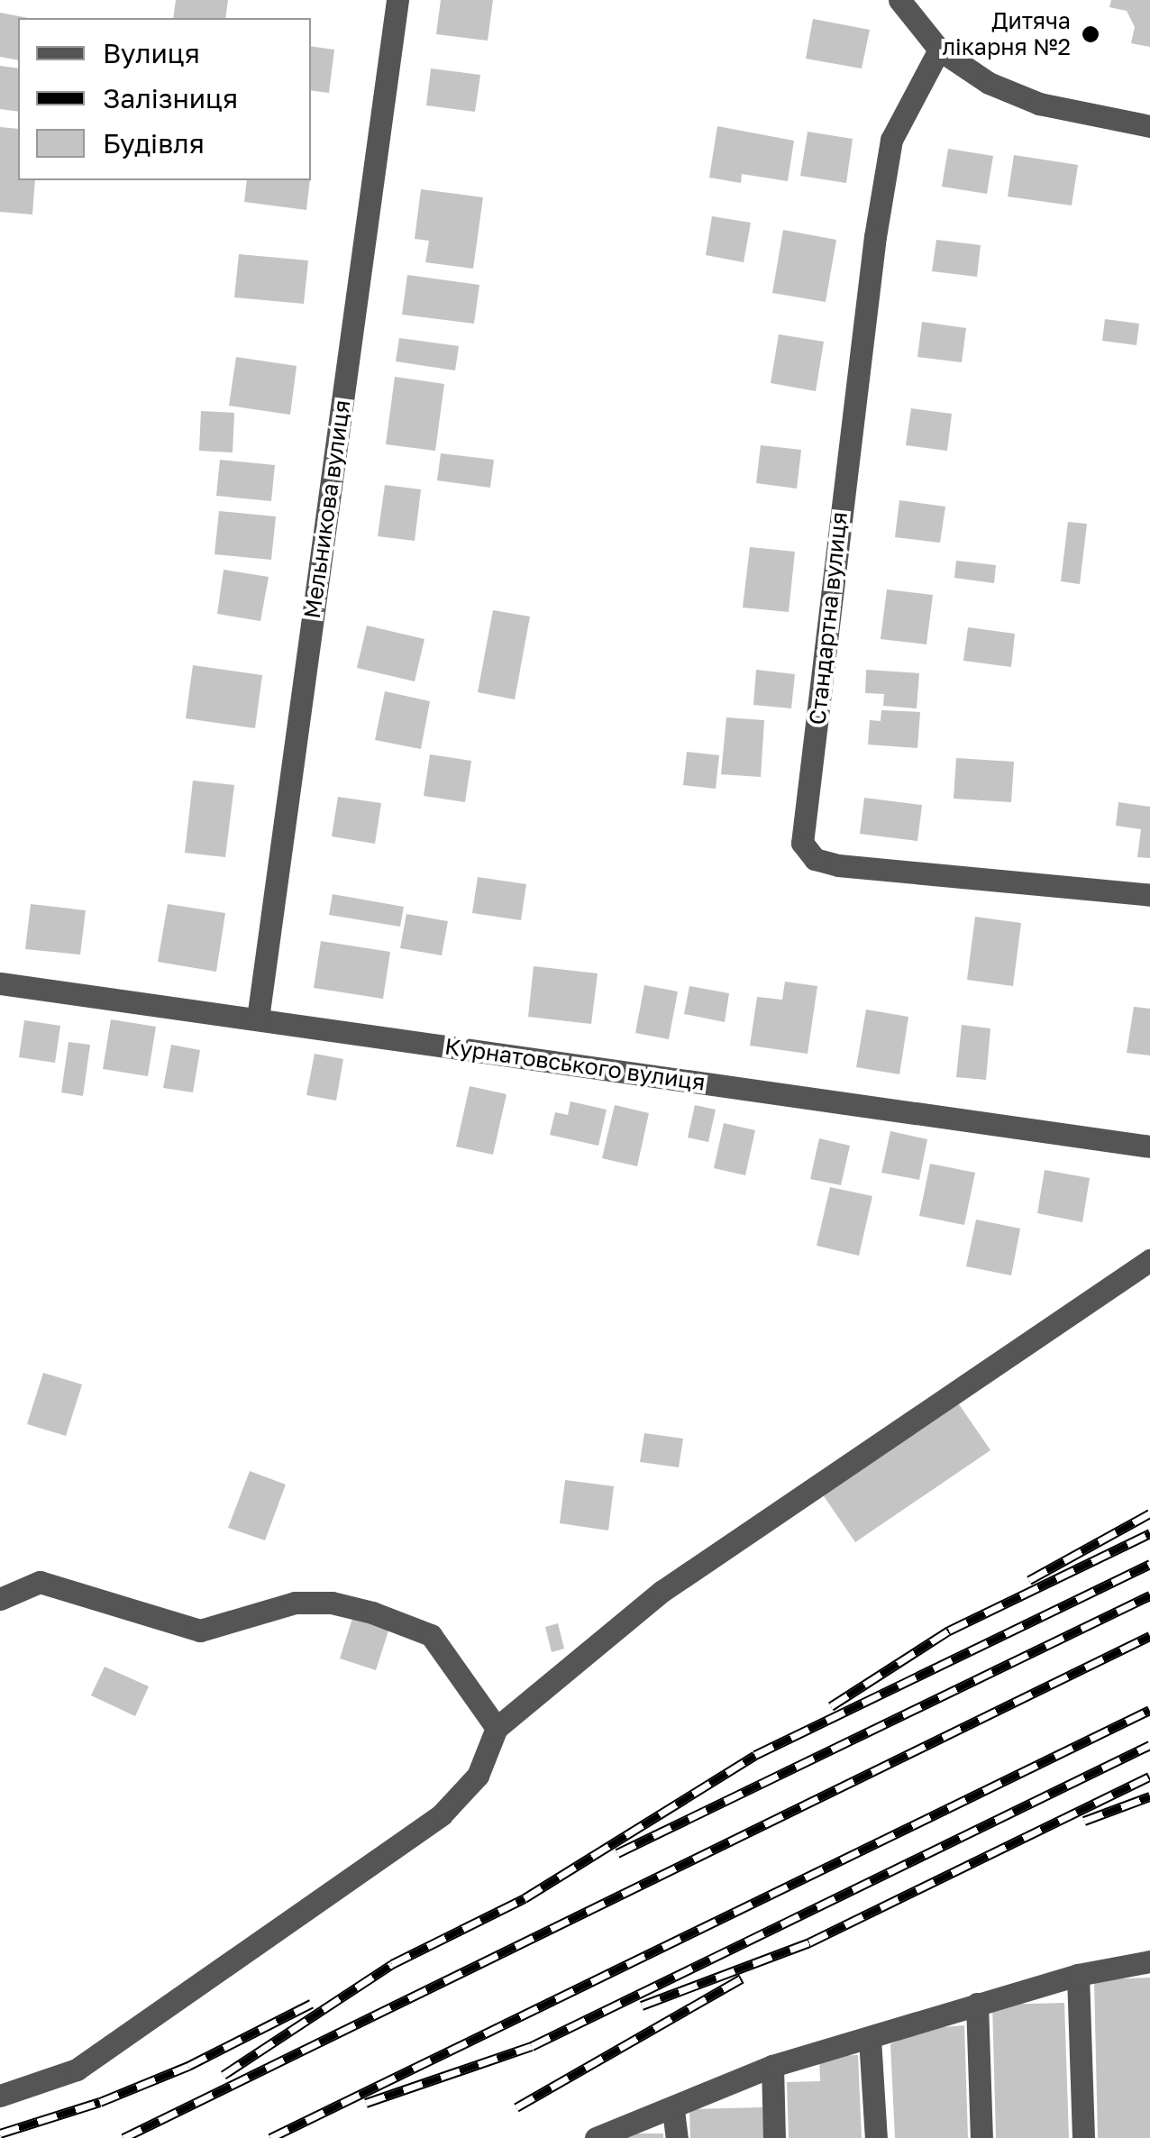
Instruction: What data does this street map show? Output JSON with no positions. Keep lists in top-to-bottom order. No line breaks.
{"streets":{"street":["Мельникова вулиця","Стандартна вулиця","Курнатовського вулиця"]},"crossings":[["Мельникова вулиця","Курнатовського вулиця"]],"places":["Дитяча лікарня №2"],"legend":["Вулиця","Залізниця","Будівля"]}
